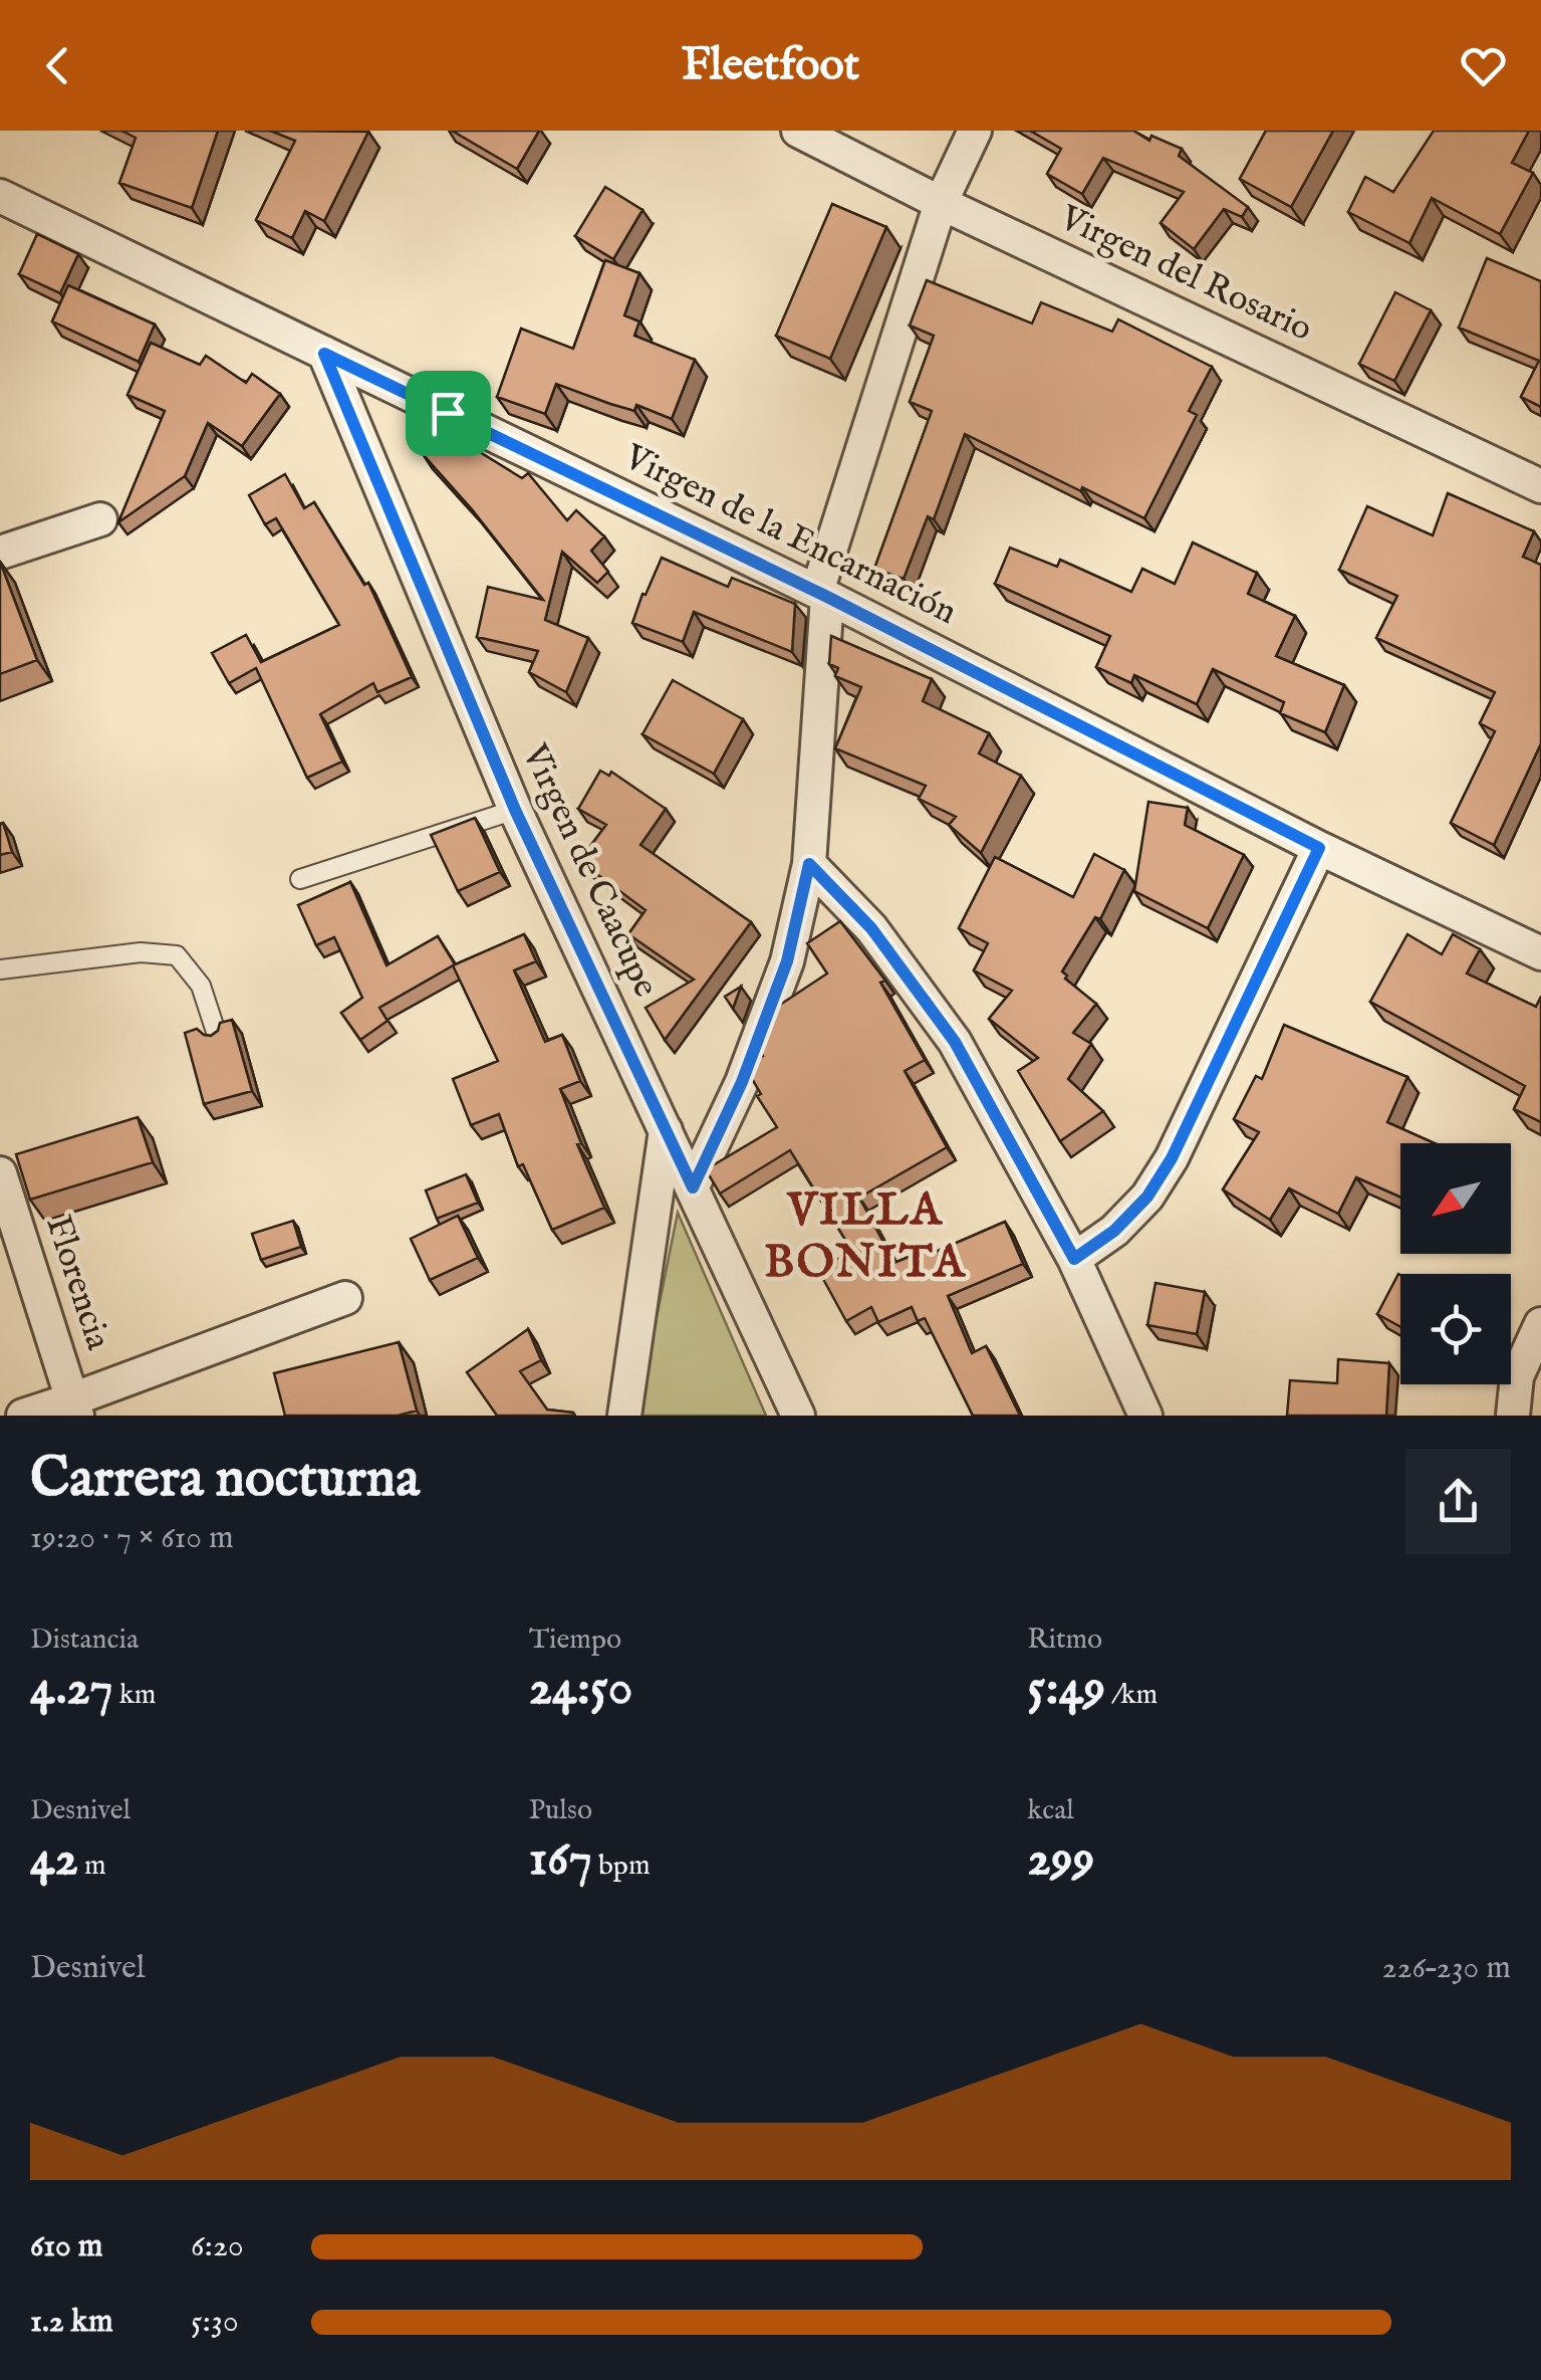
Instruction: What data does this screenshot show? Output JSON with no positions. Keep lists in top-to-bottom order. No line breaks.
{"streets":{"street":["Virgen del Rosario","Virgen de la Encarnación","Virgen de Caacupe","Florencia"]},"crossings":[["Virgen de la Encarnación","Virgen de Caacupe"]],"districts":["VILLA BONITA"],"north":"bottom left","page":{"header":"Fleetfoot","heading":["Carrera nocturna","19:20 · 7 × 610 m"],"stats":[["Distancia","4.27 km"],["Tiempo","24:50"],["Ritmo","5:49 /km"],["Desnivel","42 m"],["Pulso","167 bpm"],["kcal","299"]],"chart":["Desnivel","226–230 m"],"list":[{"name":"610 m","note":"6:20"},{"name":"1.2 km","note":"5:30"}]}}
